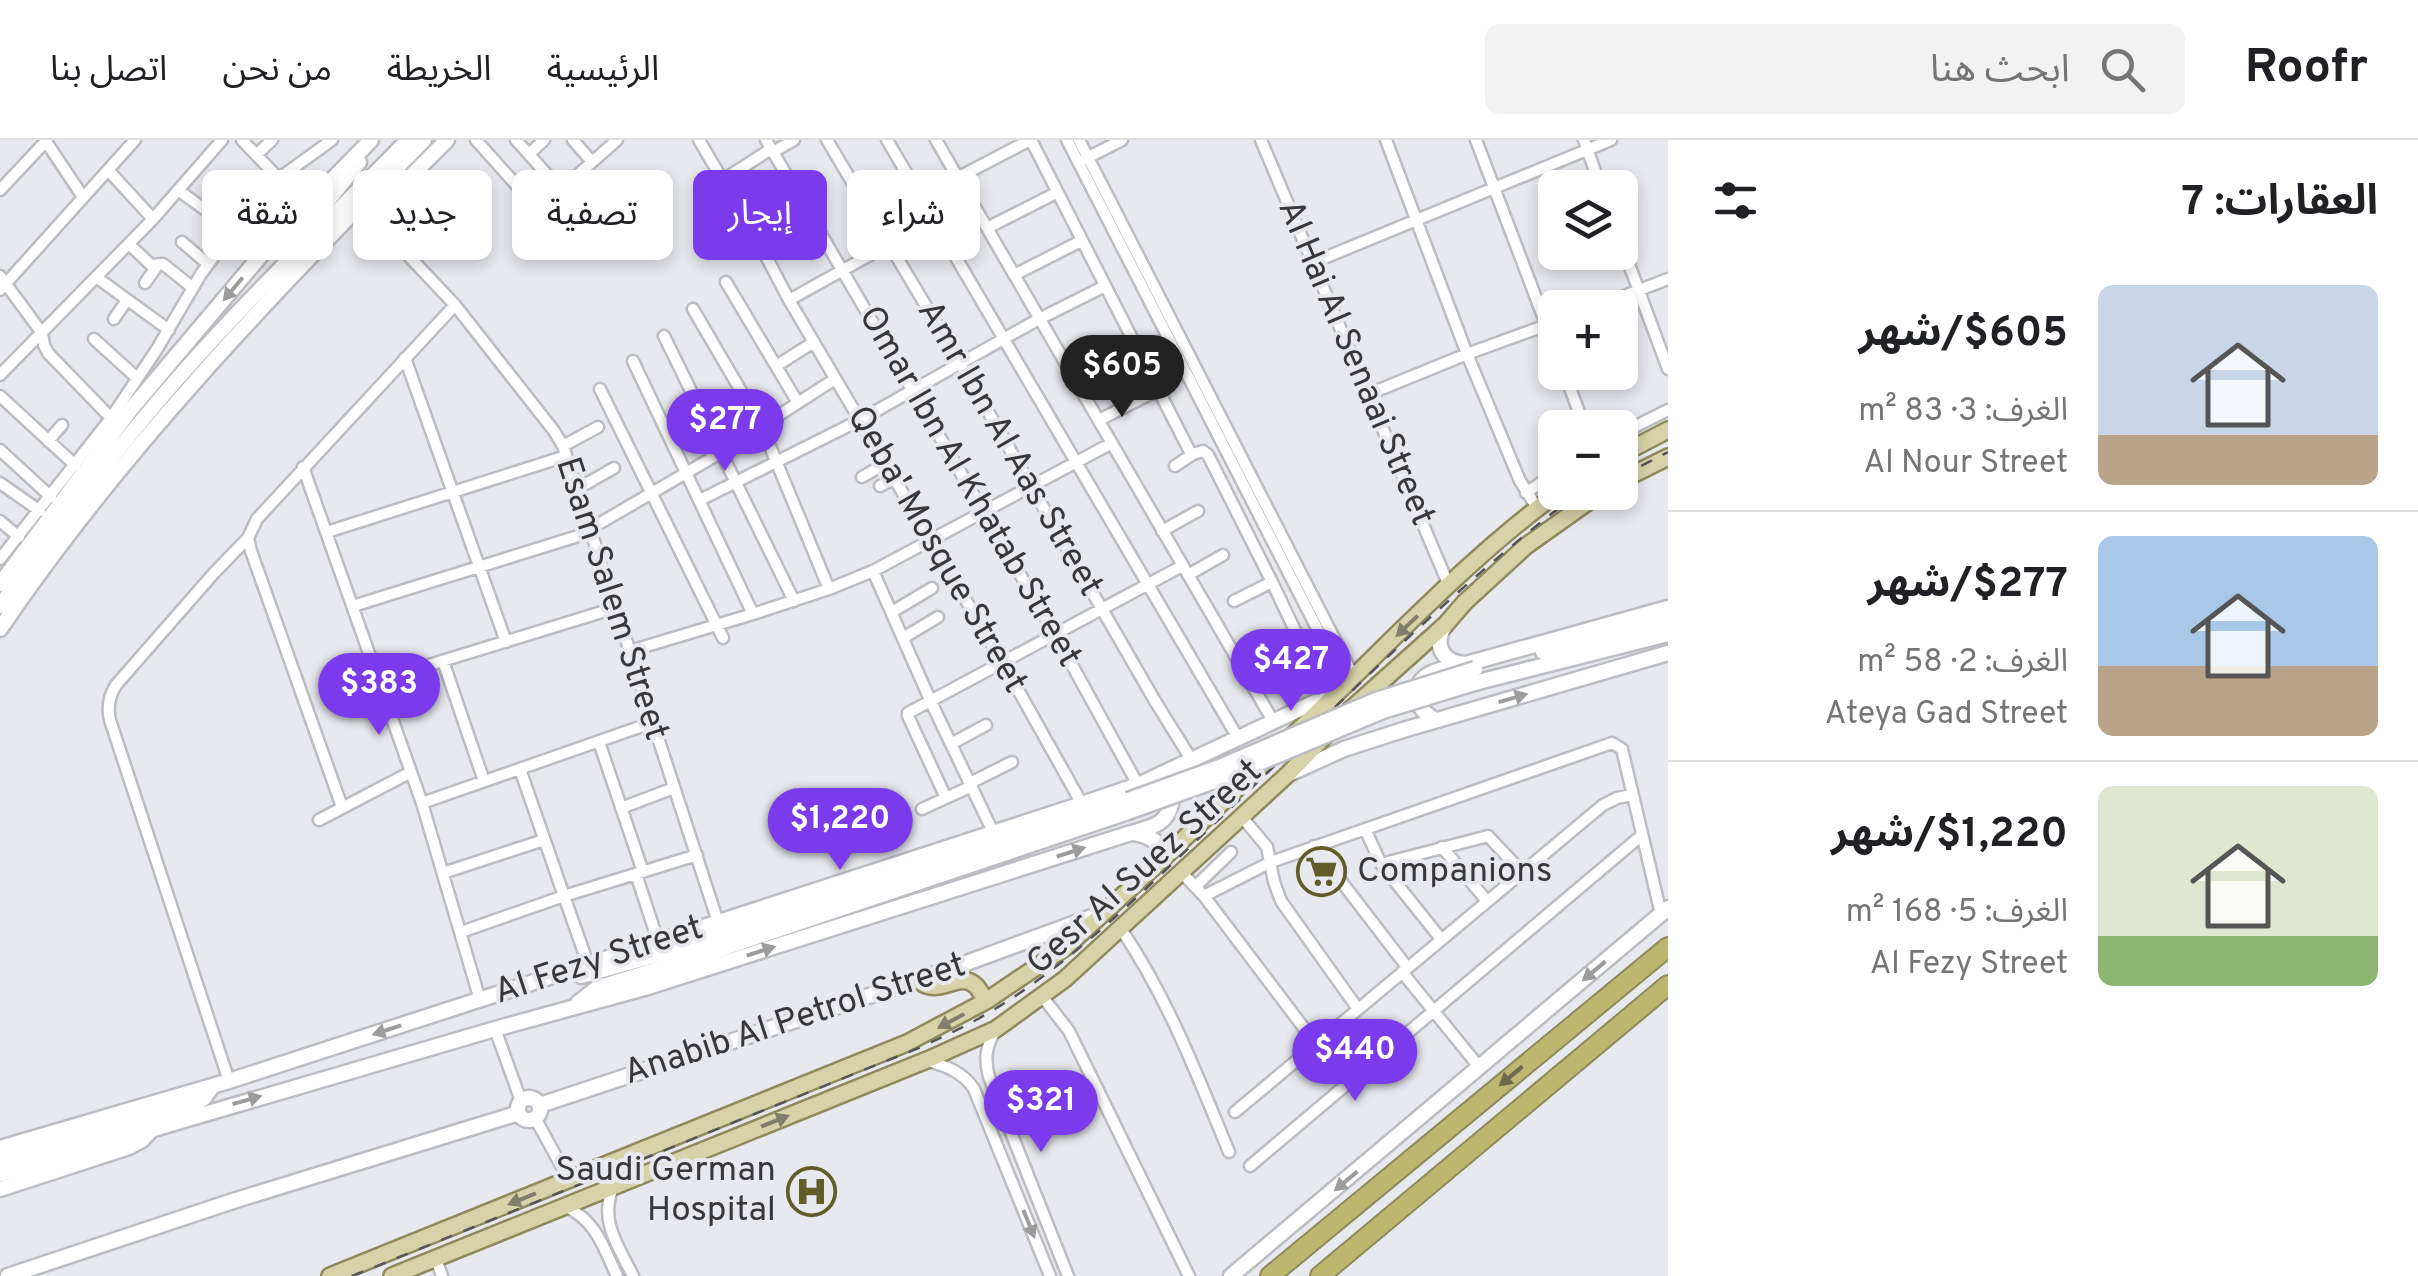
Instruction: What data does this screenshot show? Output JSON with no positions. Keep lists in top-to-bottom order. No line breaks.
{"streets":{"main road":["Gesr Al Suez Street","Al Fezy Street","Anabib Al Petrol Street"],"street":["Al Hai Al Senaai Street","Amr Ibn Al Aas Street","Omar Ibn Al Khatab Street","Qeba' Mosque Street","Esam Salem Street"]},"crossings":[["Al Hai Al Senaai Street","Gesr Al Suez Street"],["Amr Ibn Al Aas Street","Al Fezy Street"],["Omar Ibn Al Khatab Street","Al Fezy Street"],["Qeba' Mosque Street","Al Fezy Street"],["Esam Salem Street","Al Fezy Street"],["Gesr Al Suez Street","Al Fezy Street"],["Gesr Al Suez Street","Anabib Al Petrol Street"]],"places":{"supermarket":["Companions"],"hospital":["Saudi German Hospital"]},"page":{"header":"Roofr","search":"ابحث هنا","nav":["الرئيسية","الخريطة","من نحن","اتصل بنا"],"heading":"العقارات: 7","map_buttons":["+","−"],"chip":["شراء","إيجار","تصفية","جديد","شقة"],"list":[{"name":"$605/شهر","note":"الغرف: 3 · 83 m² · Al Nour Street"},{"name":"$277/شهر","note":"الغرف: 2 · 58 m² · Ateya Gad Street"},{"name":"$1,220/شهر","note":"الغرف: 5 · 168 m² · Al Fezy Street"}],"price":["$605","$277","$427","$383","$1,220","$440","$321"]}}
